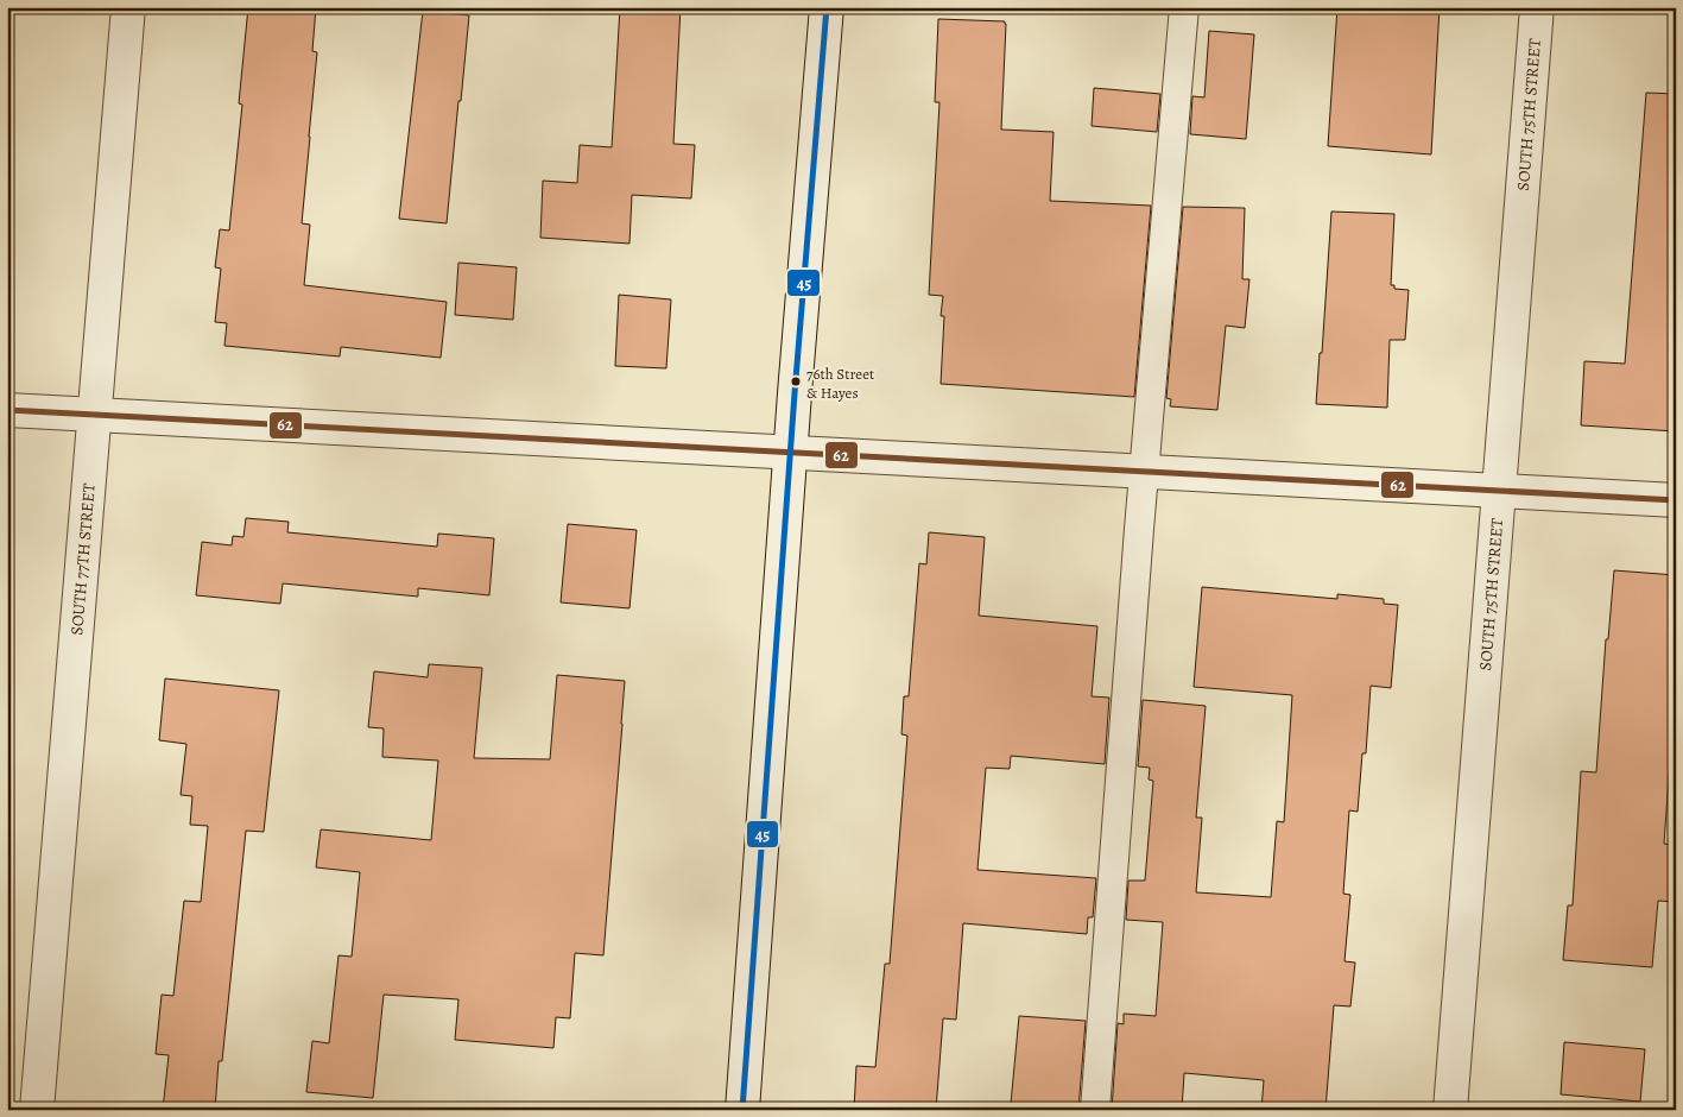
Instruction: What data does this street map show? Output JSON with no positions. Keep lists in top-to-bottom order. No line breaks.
{"streets":{"street":["SOUTH 75TH STREET","SOUTH 77TH STREET"]},"places":["76th Street & Hayes"],"lines":["transit line 45","transit line 62"]}
